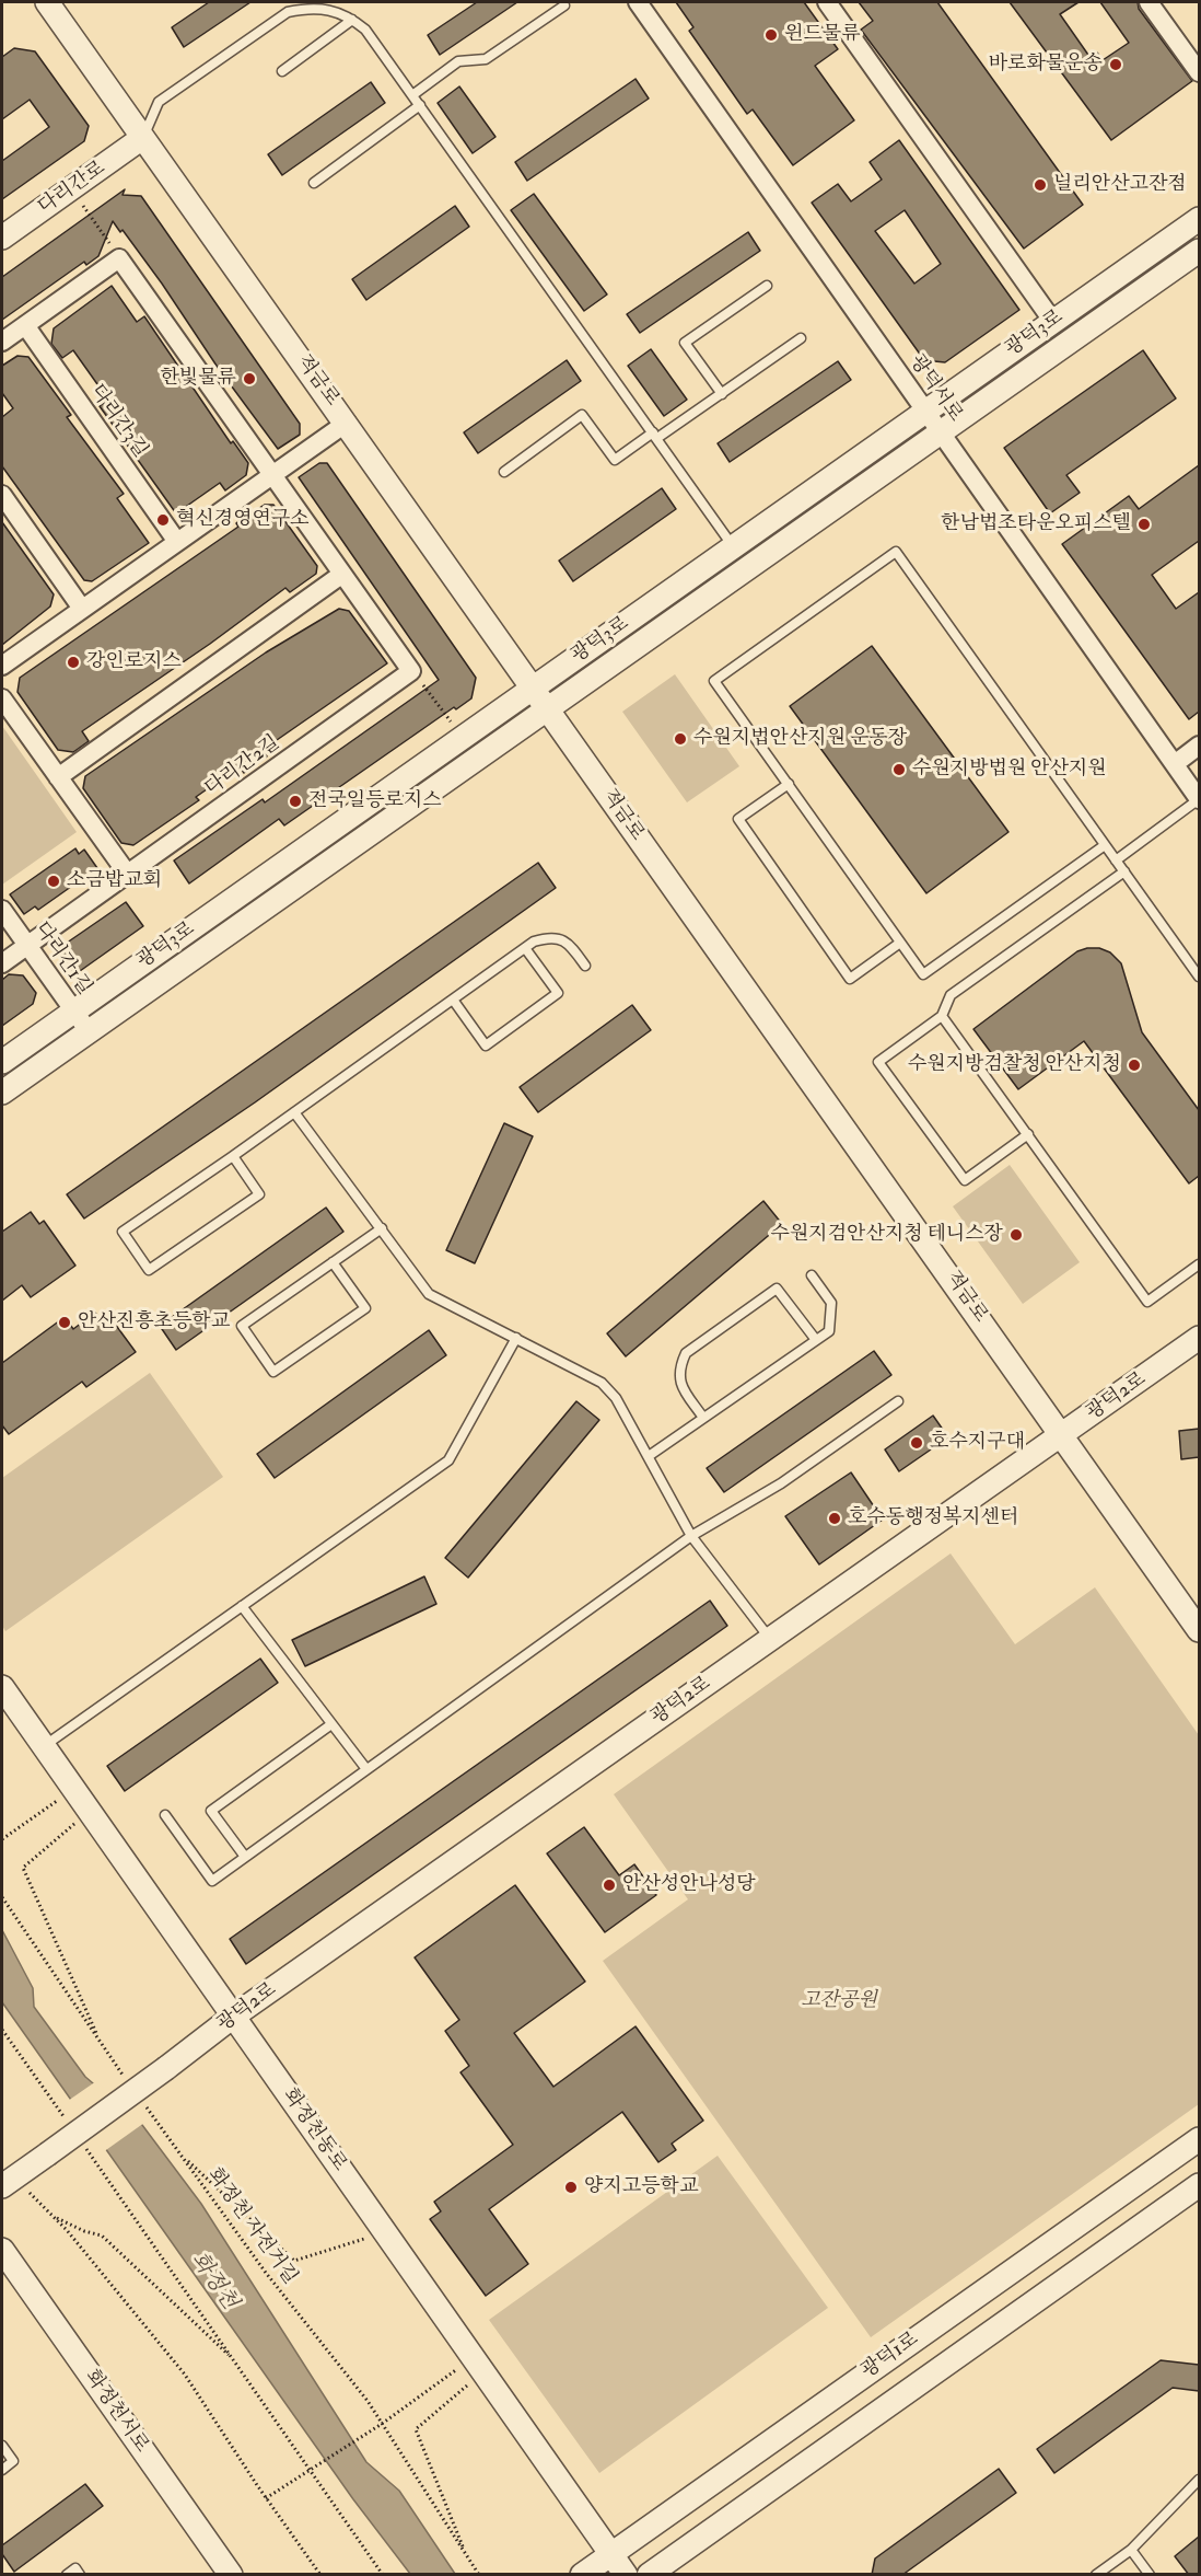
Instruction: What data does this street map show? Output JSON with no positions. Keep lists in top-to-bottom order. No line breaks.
{"streets":{"street":["다리간로","광덕3로","적금로","광덕서로","다리간3길","다리간2길","다리간1길","광덕2로","화정천동로","광덕1로","화정천서로"],"path":["화정천 자전거길"]},"crossings":[["다리간로","적금로"],["광덕3로","적금로"],["광덕3로","광덕서로"],["광덕3로","다리간1길"],["적금로","광덕2로"],["다리간2길","다리간1길"],["광덕2로","화정천동로"],["화정천동로","광덕1로"]],"water":["화정천"],"parks":["고잔공원"],"places":["윈드물류","바로화물운송","닐리안산고잔점","한빛물류","혁신경영연구소","한남법조타운오피스텔","강인로지스","수원지법안산지원 운동장","수원지방법원 안산지원","전국일등로지스","소금밥교회","수원지방검찰청 안산지청","수원지검안산지청 테니스장","안산진흥초등학교","호수지구대","호수동행정복지센터","안산성안나성당","양지고등학교"]}
